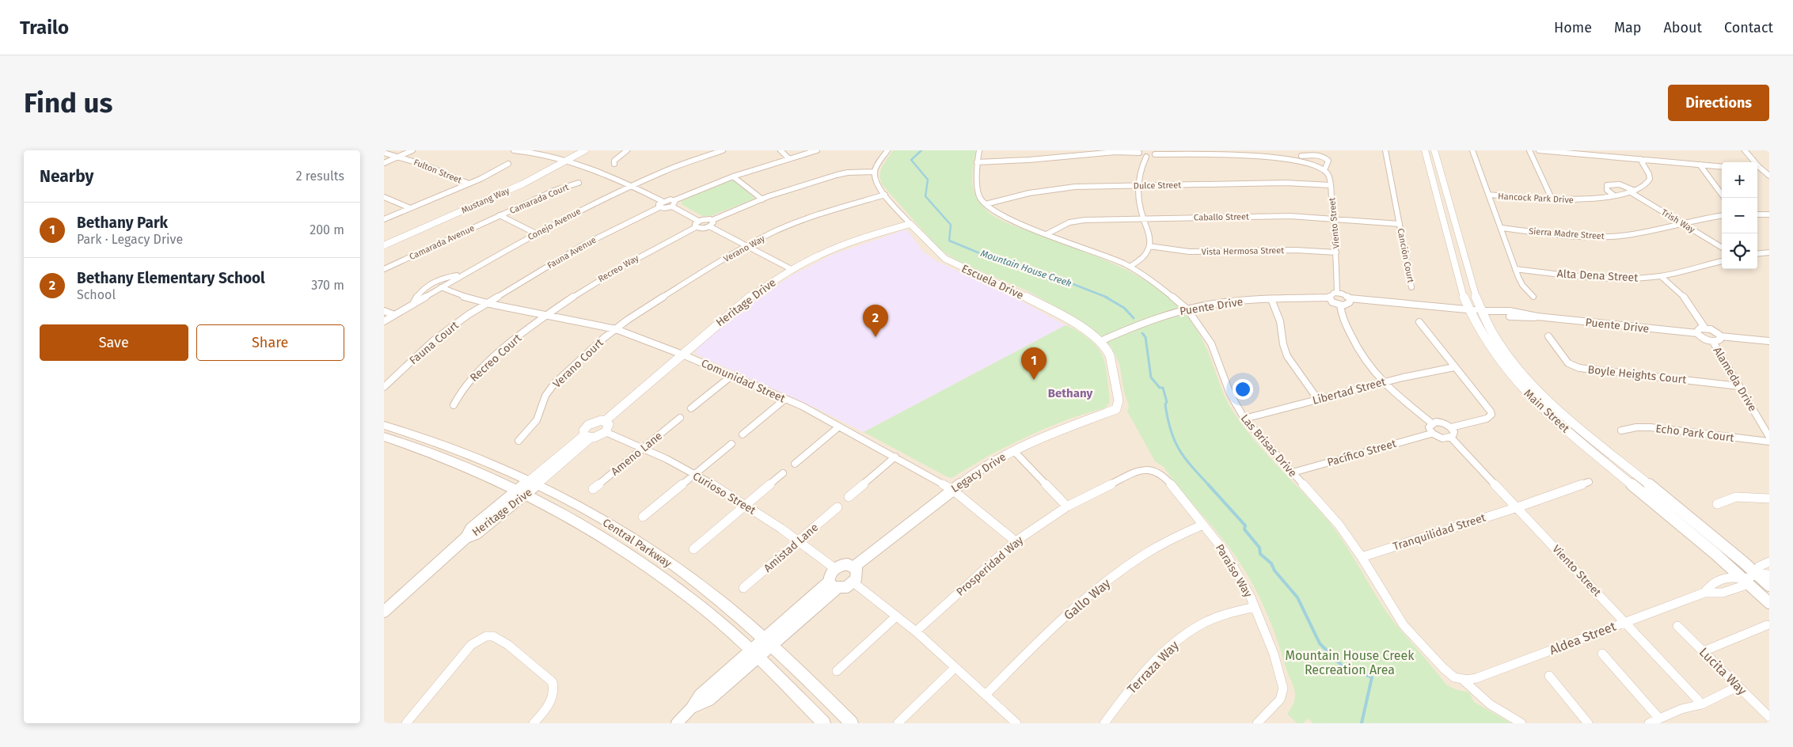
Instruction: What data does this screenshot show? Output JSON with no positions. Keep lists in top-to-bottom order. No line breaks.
{"streets":{"main road":["Central Parkway"],"street":["Fulton Street","Dulce Street","Hancock Park Drive","Camarada Court","Mustang Way","Caballo Street","Trish Way","Viento Street","Conejo Avenue","Sierra Madre Street","Camarada Avenue","Verano Way","Vista Hermosa Street","Fauna Avenue","Canción Court","Recreo Way","Alta Dena Street","Escuela Drive","Heritage Drive","Puente Drive","Fauna Court","Recreo Court","Verano Court","Boyle Heights Court","Alameda Drive","Comunidad Street","Libertad Street","Main Street","Echo Park Court","Las Brisas Drive","Pacífico Street","Ameno Lane","Legacy Drive","Curioso Street","Tranquilidad Street","Amistad Lane","Prosperidad Way","Paraíso Way","Gallo Way","Aldea Street","Terraza Way","Lucita Way"]},"crossings":[["Dulce Street","Viento Street"],["Dulce Street","Las Brisas Drive"],["Hancock Park Drive","Trish Way"],["Camarada Court","Camarada Avenue"],["Caballo Street","Viento Street"],["Caballo Street","Canción Court"],["Caballo Street","Las Brisas Drive"],["Trish Way","Sierra Madre Street"],["Viento Street","Vista Hermosa Street"],["Viento Street","Puente Drive"],["Viento Street","Pacífico Street"],["Viento Street","Tranquilidad Street"],["Viento Street","Aldea Street"],["Conejo Avenue","Comunidad Street"],["Verano Way","Escuela Drive"],["Verano Way","Verano Court"],["Verano Way","Comunidad Street"],["Fauna Avenue","Fauna Court"],["Fauna Avenue","Comunidad Street"],["Recreo Way","Recreo Court"],["Recreo Way","Comunidad Street"],["Escuela Drive","Heritage Drive"],["Escuela Drive","Puente Drive"],["Escuela Drive","Legacy Drive"],["Heritage Drive","Comunidad Street"],["Heritage Drive","Curioso Street"],["Heritage Drive","Central Parkway"],["Puente Drive","Main Street"],["Puente Drive","Las Brisas Drive"],["Fauna Court","Comunidad Street"],["Recreo Court","Comunidad Street"],["Verano Court","Comunidad Street"],["Boyle Heights Court","Alameda Drive"],["Comunidad Street","Legacy Drive"],["Comunidad Street","Prosperidad Way"],["Libertad Street","Las Brisas Drive"],["Main Street","Aldea Street"],["Las Brisas Drive","Pacífico Street"],["Las Brisas Drive","Tranquilidad Street"],["Las Brisas Drive","Aldea Street"],["Ameno Lane","Curioso Street"],["Legacy Drive","Curioso Street"],["Curioso Street","Amistad Lane"],["Prosperidad Way","Paraíso Way"],["Paraíso Way","Gallo Way"],["Paraíso Way","Terraza Way"]],"districts":["Bethany"],"water":["Mountain House Creek"],"parks":["Mountain House Creek Recreation Area"],"page":{"header":"Trailo","nav":["Home","Map","About","Contact"],"buttons":["Directions",["Save","Share"]],"title":"Find us","heading":["Nearby","2 results"],"map_buttons":["+","−"],"list":[{"mark":"1","name":"Bethany Park","note":"Park · Legacy Drive","value":"200 m"},{"mark":"2","name":"Bethany Elementary School","note":"School","value":"370 m"}],"pins":["2","1"]}}
